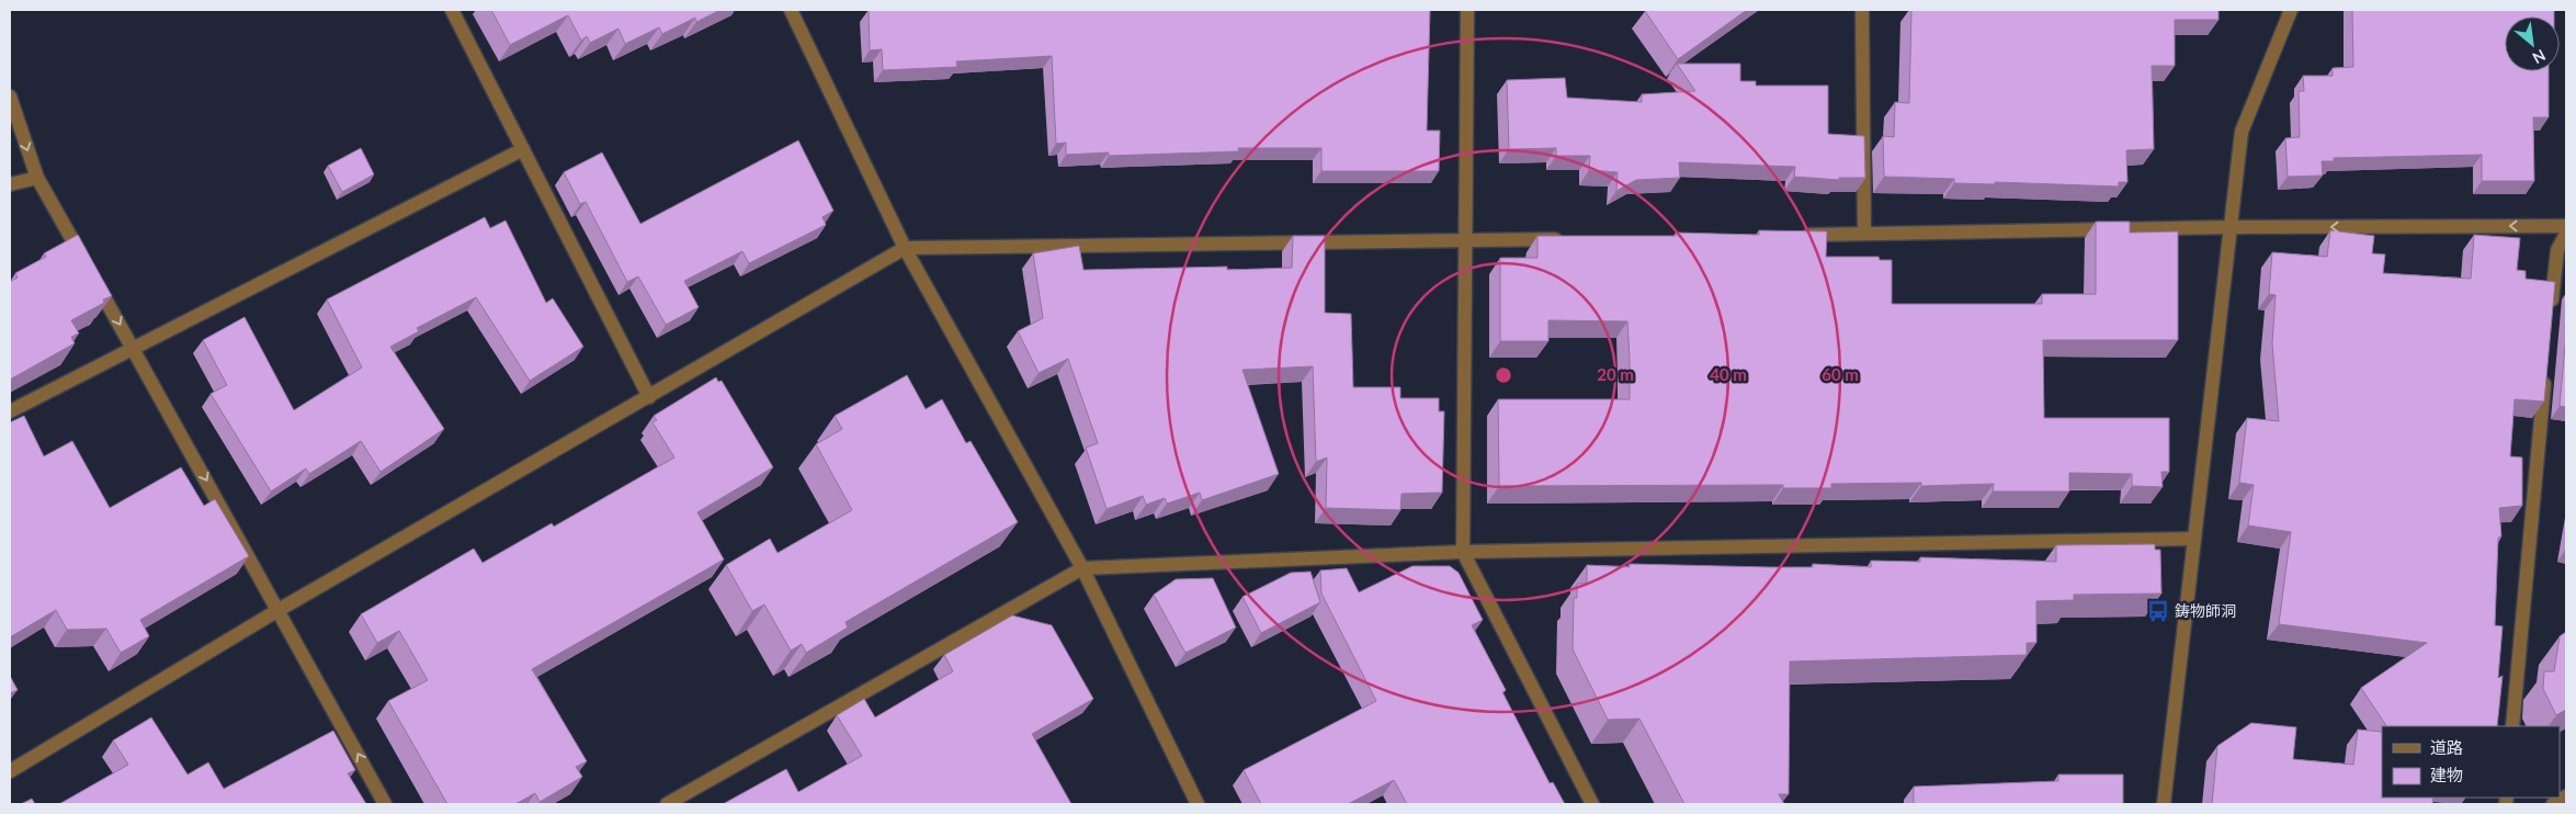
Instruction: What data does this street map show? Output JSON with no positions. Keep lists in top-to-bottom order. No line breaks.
{"places":{"bus stop":["鋳物師洞"]},"legend":["道路","建物"],"north":"bottom right","rings":["20 m","40 m","60 m"]}
